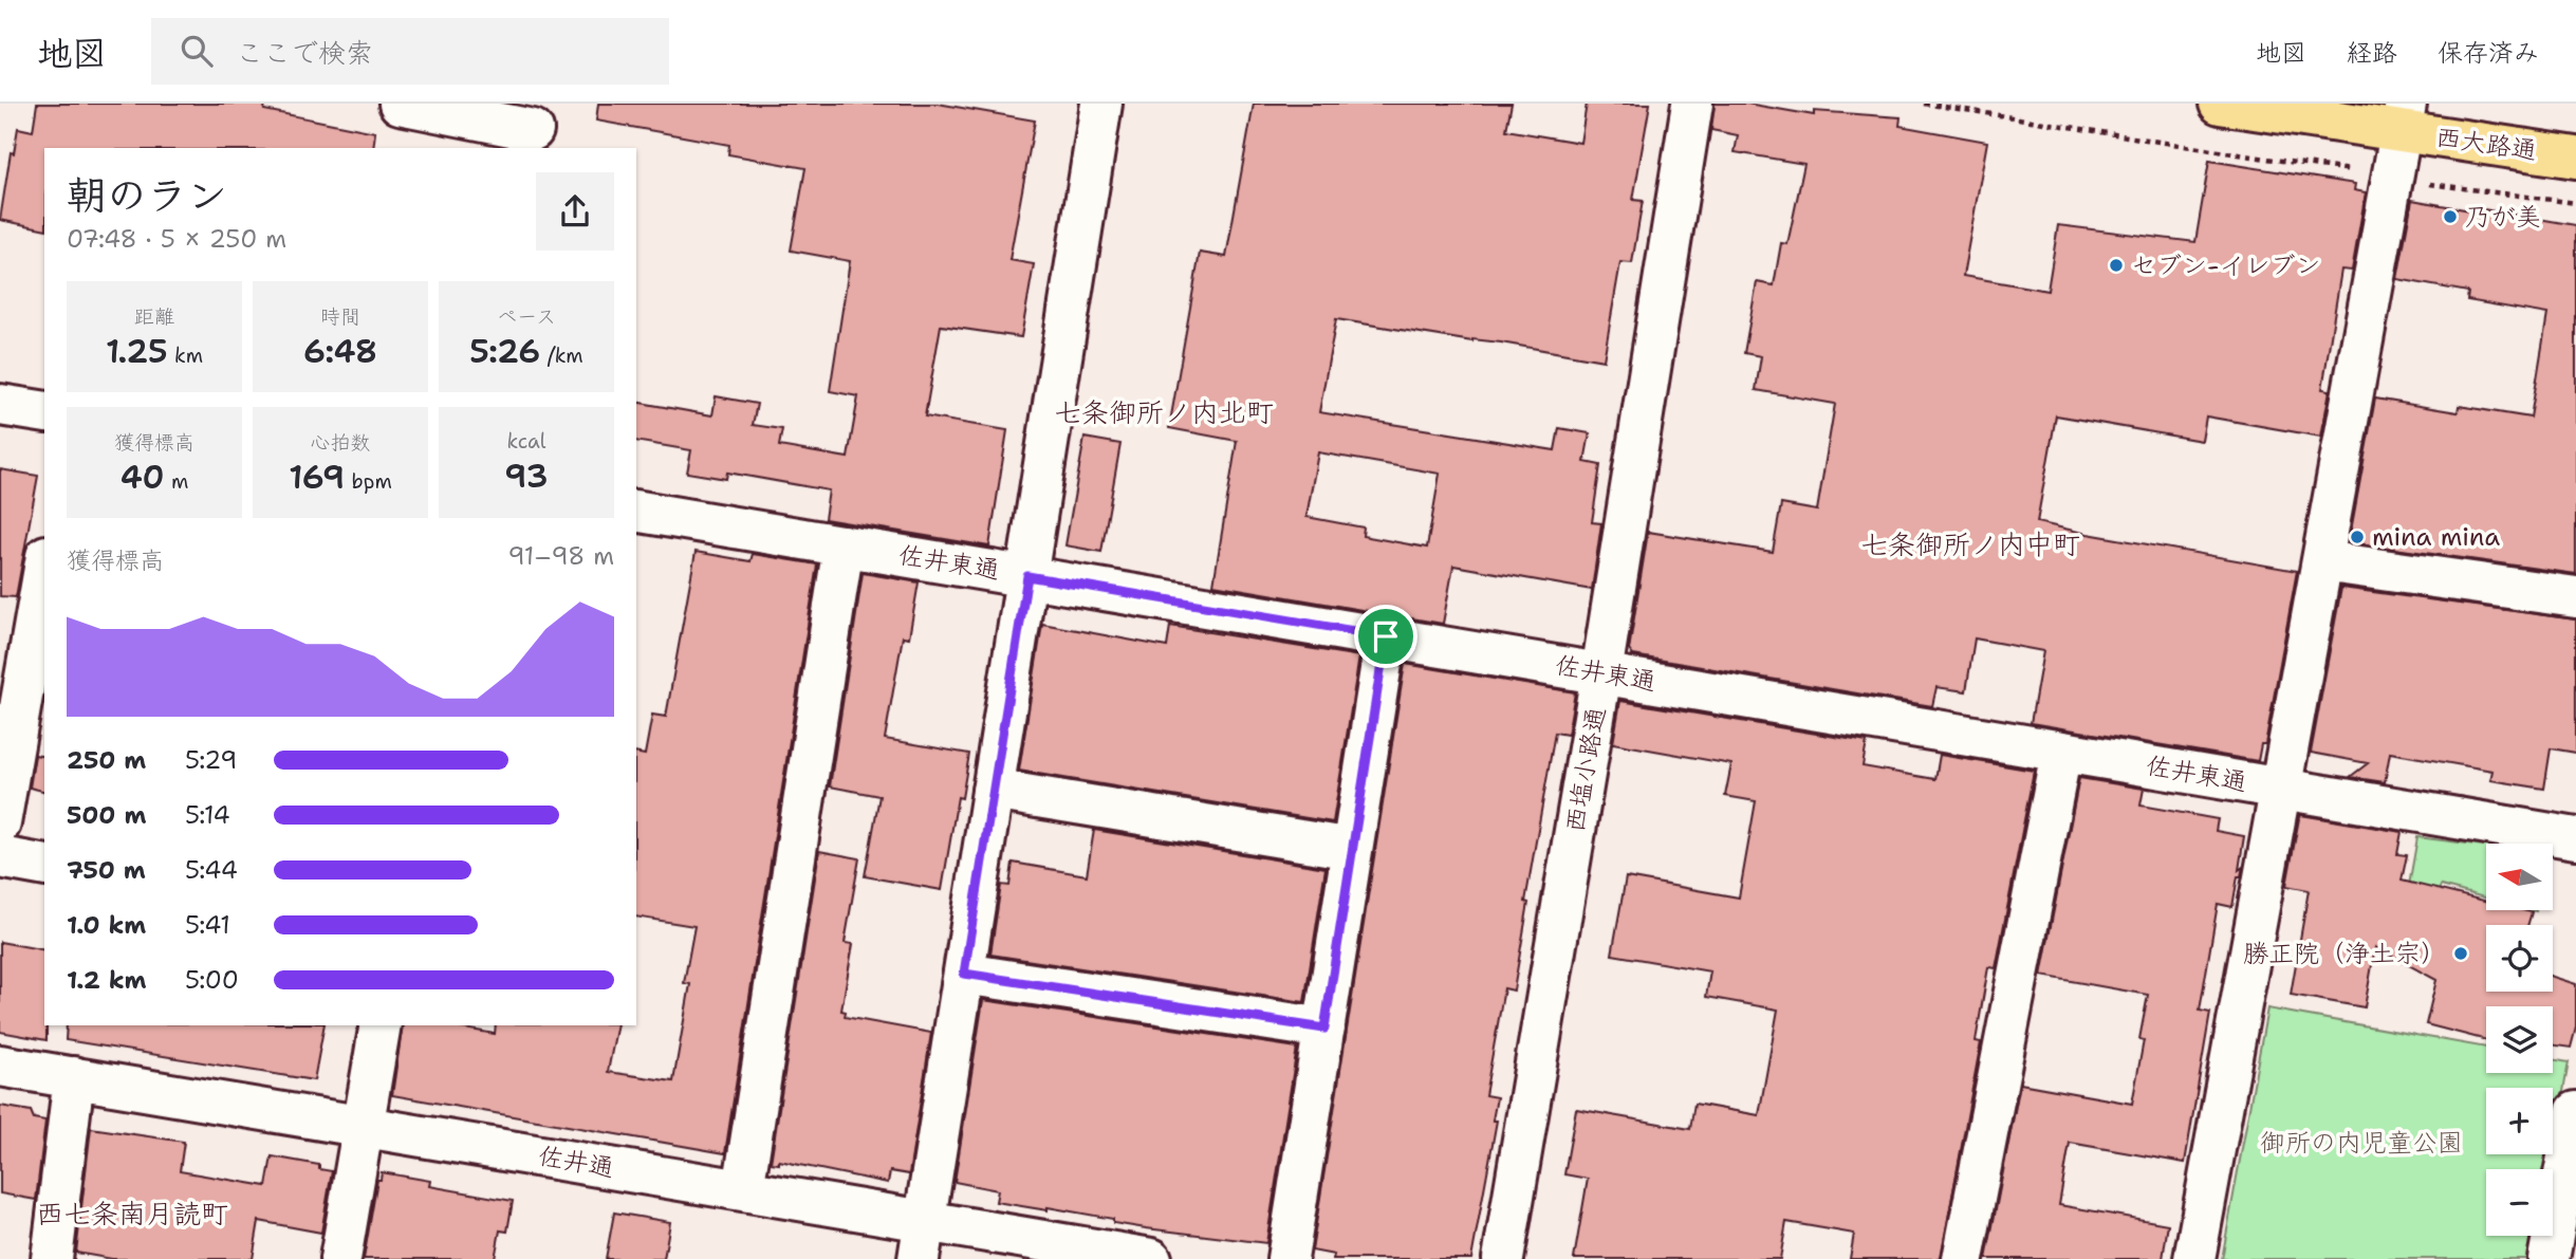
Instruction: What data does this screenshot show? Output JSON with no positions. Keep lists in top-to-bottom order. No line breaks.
{"streets":{"main road":["西大路通"],"street":["佐井東通","西塩小路通","佐井通"]},"crossings":[["佐井東通","西塩小路通"]],"districts":["七条御所ノ内北町","七条御所ノ内中町","西七条南月読町"],"parks":["御所の内児童公園"],"places":["乃が美","セブン-イレブン","mina mina","勝正院（浄土宗）"],"north":"left","page":{"header":"地図","search":"ここで検索","nav":["地図","経路","保存済み"],"heading":["朝のラン","07:48 · 5 × 250 m"],"stats":[["距離","1.25 km"],["時間","6:48"],["ペース","5:26 /km"],["獲得標高","40 m"],["心拍数","169 bpm"],["kcal","93"]],"chart":["獲得標高","91–98 m"],"list":[{"name":"250 m","note":"5:29"},{"name":"500 m","note":"5:14"},{"name":"750 m","note":"5:44"},{"name":"1.0 km","note":"5:41"},{"name":"1.2 km","note":"5:00"}],"map_buttons":["+","−"]}}
